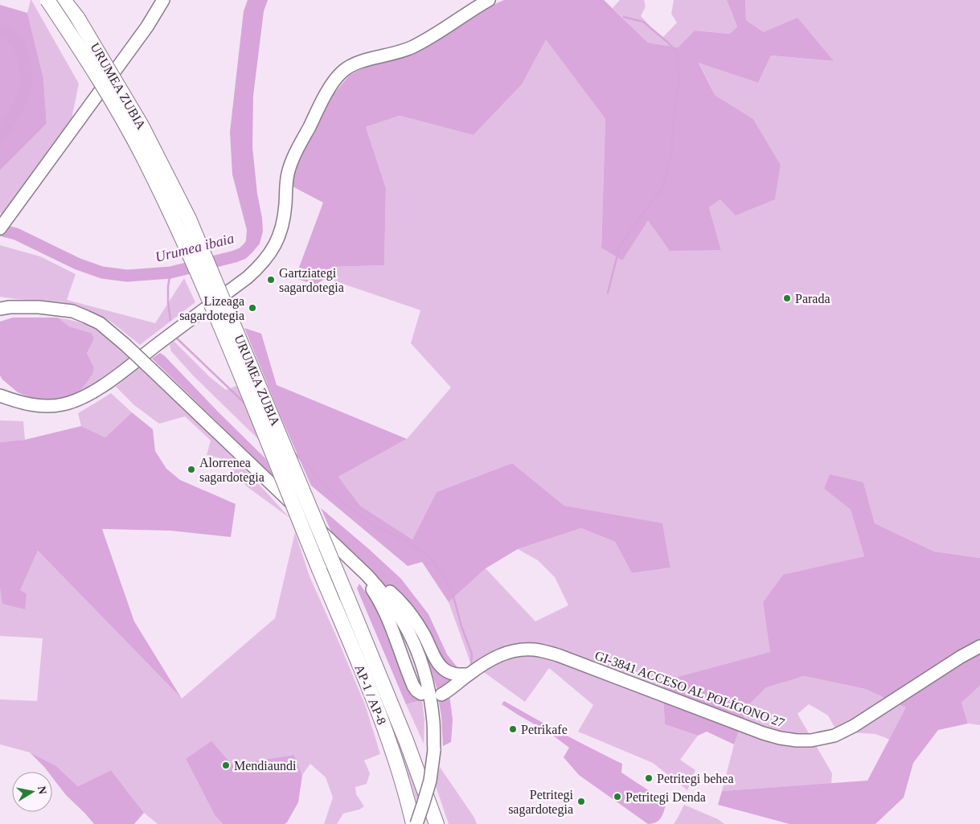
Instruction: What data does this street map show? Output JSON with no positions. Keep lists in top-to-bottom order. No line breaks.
{"streets":{"highway":["URUMEA ZUBIA","AP-1 / AP-8"],"main road":["GI-3841 ACCESO AL POLÍGONO 27"]},"crossings":[["URUMEA ZUBIA","AP-1 / AP-8"]],"water":["Urumea ibaia"],"places":["Gartziategi sagardotegia","Parada","Lizeaga sagardotegia","Alorrenea sagardotegia","Petrikafe","Mendiaundi","Petritegi behea","Petritegi Denda","Petritegi sagardotegia"],"north":"right"}
